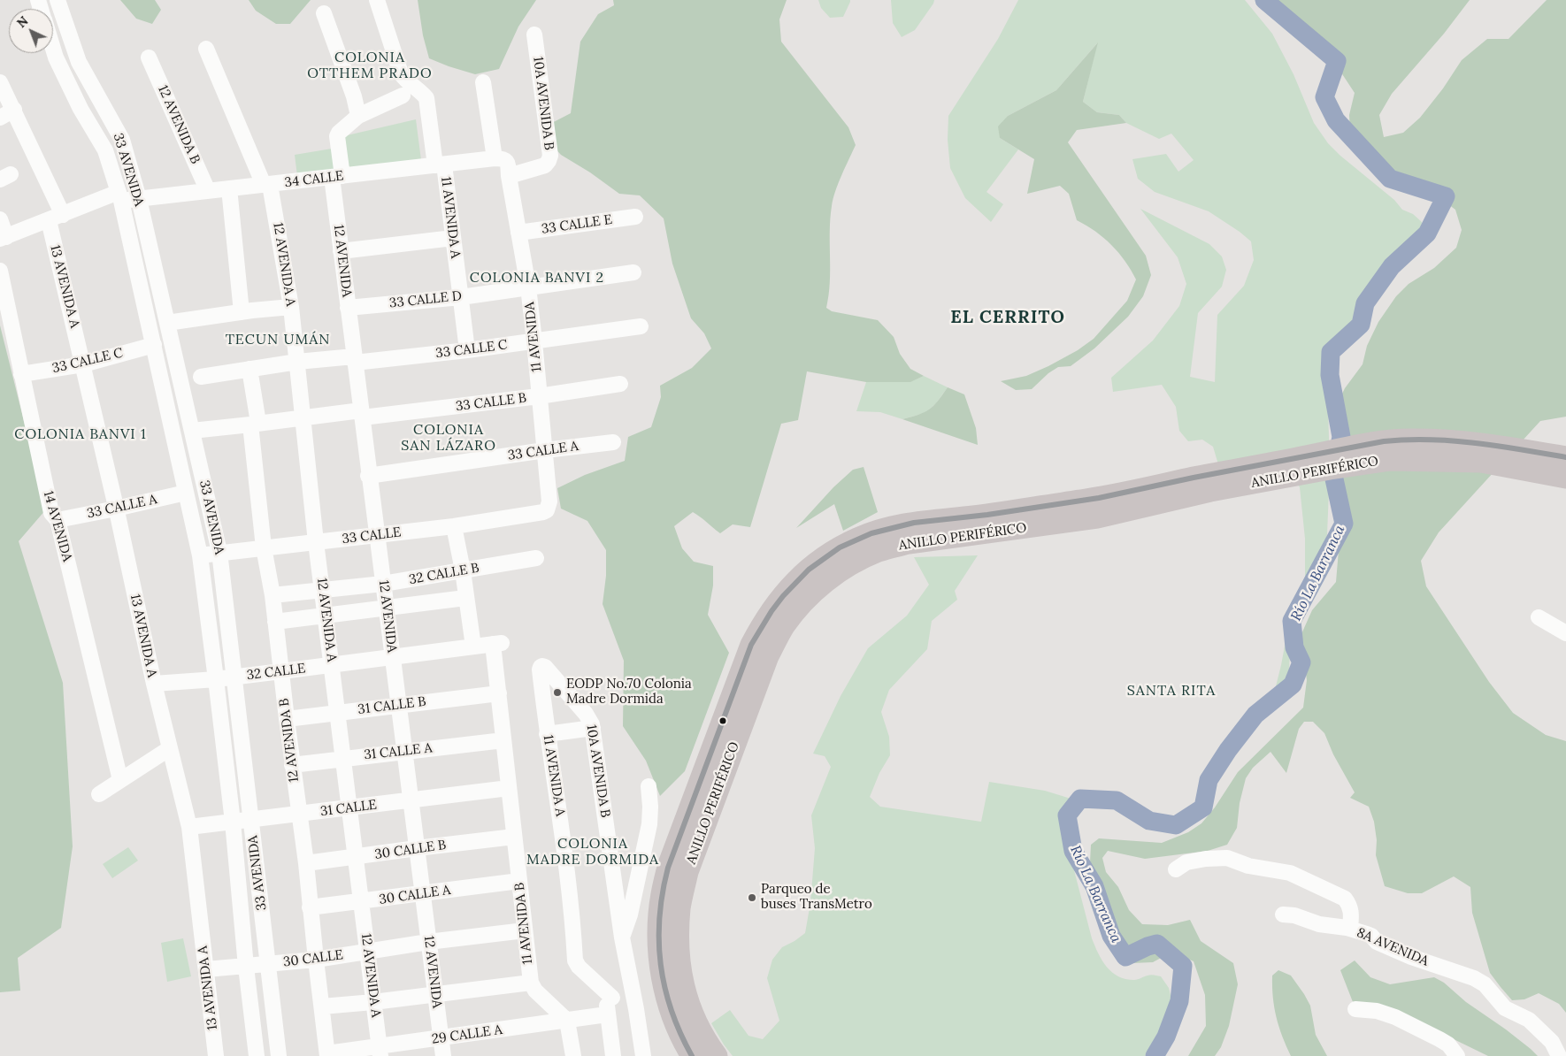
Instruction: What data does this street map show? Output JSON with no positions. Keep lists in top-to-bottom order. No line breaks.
{"streets":{"highway":["ANILLO PERIFÉRICO"],"street":["10A AVENIDA B","12 AVENIDA B","33 AVENIDA","34 CALLE","11 AVENIDA A","33 CALLE E","12 AVENIDA","12 AVENIDA A","13 AVENIDA A","33 CALLE D","11 AVENIDA","33 CALLE C","33 CALLE B","33 CALLE A","14 AVENIDA","33 CALLE","32 CALLE B","32 CALLE","31 CALLE B","31 CALLE A","31 CALLE","30 CALLE B","30 CALLE A","11 AVENIDA B","8A AVENIDA","30 CALLE","29 CALLE A"]},"crossings":[["10A AVENIDA B","11 AVENIDA A"],["10A AVENIDA B","11 AVENIDA"],["12 AVENIDA B","34 CALLE"],["12 AVENIDA B","33 CALLE C"],["12 AVENIDA B","33 CALLE B"],["12 AVENIDA B","33 CALLE"],["12 AVENIDA B","32 CALLE B"],["12 AVENIDA B","32 CALLE"],["12 AVENIDA B","31 CALLE B"],["12 AVENIDA B","31 CALLE A"],["12 AVENIDA B","31 CALLE"],["12 AVENIDA B","30 CALLE B"],["12 AVENIDA B","30 CALLE A"],["12 AVENIDA B","30 CALLE"],["12 AVENIDA B","29 CALLE A"],["33 AVENIDA","34 CALLE"],["33 AVENIDA","33 CALLE C"],["33 AVENIDA","33 CALLE B"],["33 AVENIDA","33 CALLE A"],["33 AVENIDA","33 CALLE"],["33 AVENIDA","32 CALLE"],["33 AVENIDA","31 CALLE"],["33 AVENIDA","30 CALLE"],["34 CALLE","11 AVENIDA A"],["34 CALLE","12 AVENIDA"],["34 CALLE","12 AVENIDA A"],["34 CALLE","13 AVENIDA A"],["34 CALLE","11 AVENIDA"],["11 AVENIDA A","33 CALLE D"],["11 AVENIDA A","33 CALLE C"],["33 CALLE E","11 AVENIDA"],["12 AVENIDA","33 CALLE D"],["12 AVENIDA","33 CALLE C"],["12 AVENIDA","33 CALLE B"],["12 AVENIDA","33 CALLE A"],["12 AVENIDA","33 CALLE"],["12 AVENIDA","32 CALLE B"],["12 AVENIDA","32 CALLE"],["12 AVENIDA","31 CALLE B"],["12 AVENIDA","31 CALLE A"],["12 AVENIDA","31 CALLE"],["12 AVENIDA","30 CALLE B"],["12 AVENIDA","30 CALLE A"],["12 AVENIDA","30 CALLE"],["12 AVENIDA","29 CALLE A"],["12 AVENIDA A","33 CALLE C"],["12 AVENIDA A","33 CALLE B"],["12 AVENIDA A","33 CALLE"],["12 AVENIDA A","32 CALLE B"],["12 AVENIDA A","32 CALLE"],["12 AVENIDA A","31 CALLE B"],["12 AVENIDA A","31 CALLE A"],["12 AVENIDA A","31 CALLE"],["12 AVENIDA A","30 CALLE B"],["12 AVENIDA A","30 CALLE A"],["12 AVENIDA A","30 CALLE"],["12 AVENIDA A","29 CALLE A"],["13 AVENIDA A","33 CALLE C"],["13 AVENIDA A","33 CALLE A"],["13 AVENIDA A","32 CALLE"],["13 AVENIDA A","31 CALLE"],["13 AVENIDA A","30 CALLE"],["33 CALLE D","11 AVENIDA"],["11 AVENIDA","33 CALLE C"],["11 AVENIDA","33 CALLE B"],["11 AVENIDA","33 CALLE A"],["11 AVENIDA","33 CALLE"],["33 CALLE C","14 AVENIDA"],["33 CALLE A","14 AVENIDA"],["32 CALLE","11 AVENIDA B"],["31 CALLE B","11 AVENIDA B"],["31 CALLE A","11 AVENIDA B"],["31 CALLE","11 AVENIDA B"],["30 CALLE B","11 AVENIDA B"],["30 CALLE A","11 AVENIDA B"],["11 AVENIDA B","30 CALLE"],["11 AVENIDA B","29 CALLE A"]],"districts":["COLONIA OTTHEM PRADO","COLONIA BANVI 2","EL CERRITO","TECUN UMÁN","COLONIA SAN LÁZARO","COLONIA BANVI 1","SANTA RITA","COLONIA MADRE DORMIDA"],"water":["Río La Barranca"],"places":["EODP No.70 Colonia Madre Dormida","Parqueo de buses TransMetro"],"north":"top left"}
